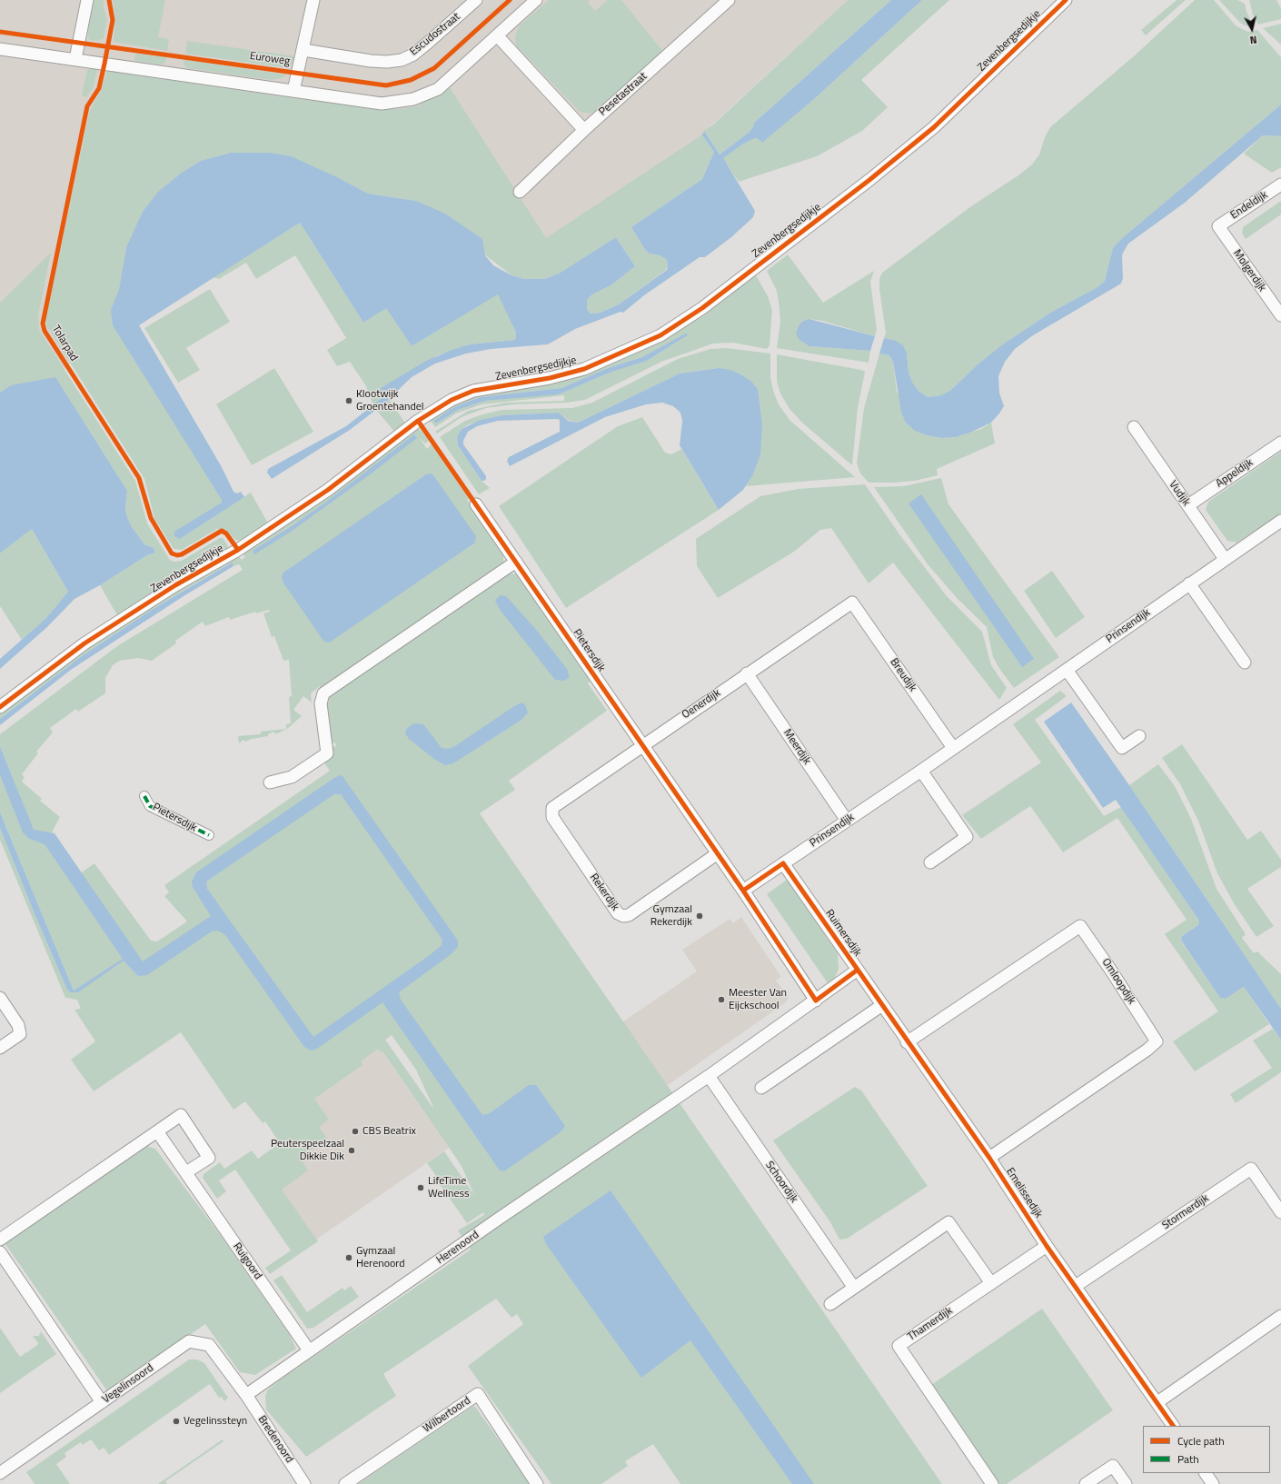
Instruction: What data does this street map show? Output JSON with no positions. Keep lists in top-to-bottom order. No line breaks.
{"streets":{"street":["Escudostraat","Zevenbergsedijkje","Pesetastraat","Endeldijk","Molgerdijk","Appeldijk","Vudijk","Prinsendijk","Pietersdijk","Breudijk","Oenerdijk","Meerdijk","Rekerdijk","Ruimersdijk","Omloopdijk","Schoordijk","Emelissedijk","Stormerdijk","Herenoord","Ruigoord","Thamerdijk","Vegelinsoord","Wilbertoord","Bredenoord"],"cycle path":["Euroweg","Tolarpad"]},"crossings":[["Endeldijk","Molgerdijk"],["Appeldijk","Vudijk"],["Vudijk","Prinsendijk"],["Prinsendijk","Pietersdijk"],["Prinsendijk","Breudijk"],["Prinsendijk","Meerdijk"],["Prinsendijk","Ruimersdijk"],["Pietersdijk","Oenerdijk"],["Pietersdijk","Rekerdijk"],["Breudijk","Oenerdijk"],["Oenerdijk","Meerdijk"],["Oenerdijk","Rekerdijk"],["Ruimersdijk","Schoordijk"],["Ruimersdijk","Emelissedijk"],["Ruimersdijk","Herenoord"],["Omloopdijk","Emelissedijk"],["Emelissedijk","Stormerdijk"],["Emelissedijk","Thamerdijk"],["Herenoord","Ruigoord"],["Herenoord","Vegelinsoord"],["Herenoord","Bredenoord"],["Vegelinsoord","Bredenoord"]],"places":["Klootwijk Groentehandel","Gymzaal Rekerdijk","Meester Van Eijckschool","CBS Beatrix","Peuterspeelzaal Dikkie Dik","LifeTime Wellness","Gymzaal Herenoord","Vegelinssteyn"],"legend":["Cycle path","Path"],"north":"bottom"}
